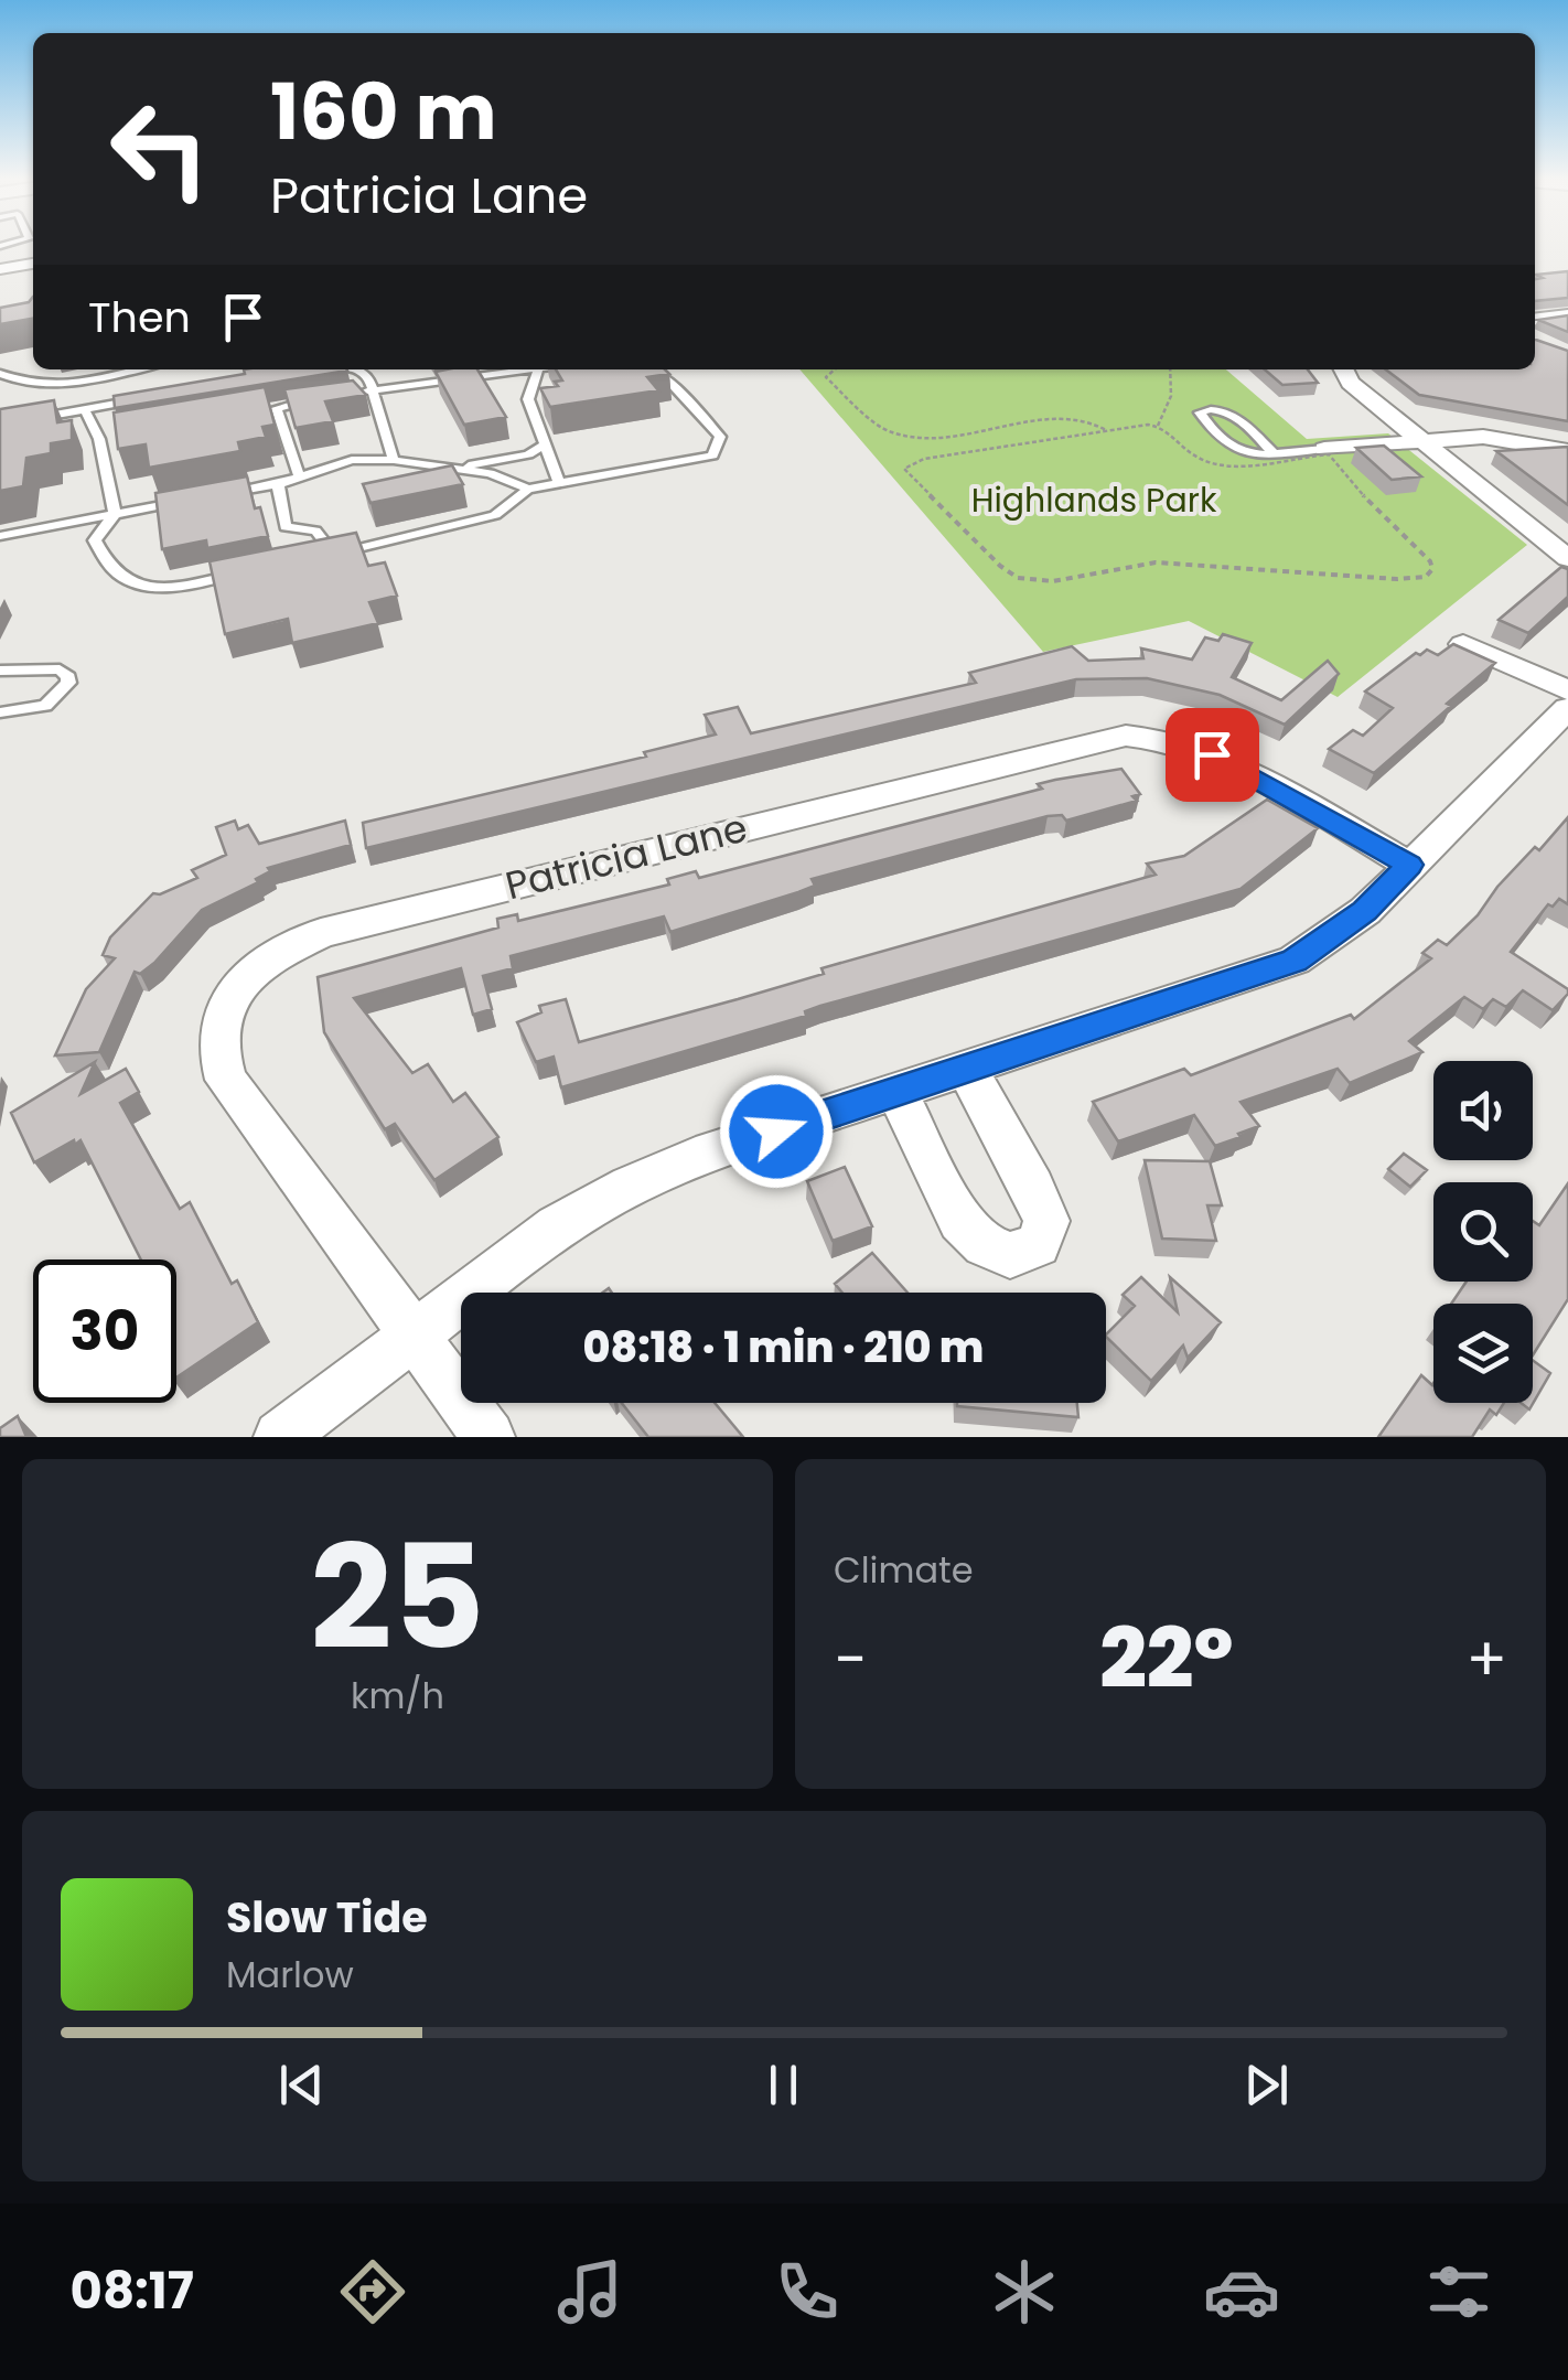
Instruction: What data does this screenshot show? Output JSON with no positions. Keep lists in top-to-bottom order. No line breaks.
{"streets":{"street":["Patricia Lane"]},"parks":["Highlands Park"],"page":{"turn":["160 m","Patricia Lane"],"then":"Then","limit":"30","trip":"08:18 · 1 min · 210 m","tile":[["25","km/h"],"Climate"],"heat":["−","22°","+"],"song":["Slow Tide","Marlow"],"tabs":"08:17"}}
